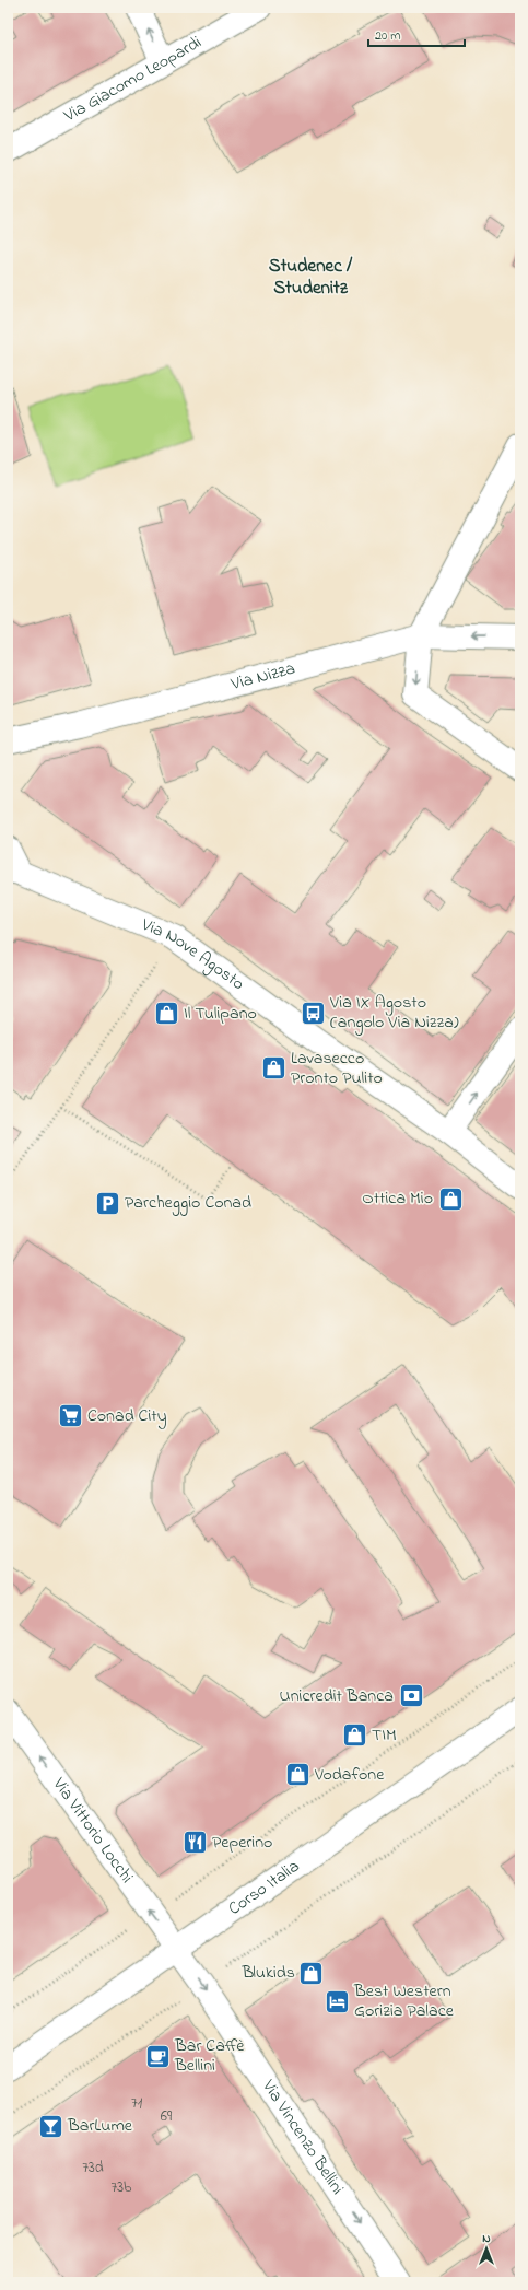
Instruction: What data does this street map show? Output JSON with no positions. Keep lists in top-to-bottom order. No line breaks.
{"streets":{"street":["Via Giacomo Leopardi","Via Nizza","Via Nove Agosto","Via Vittorio Locchi","Corso Italia","Via Vincenzo Bellini"]},"crossings":[["Via Vittorio Locchi","Corso Italia"],["Via Vittorio Locchi","Via Vincenzo Bellini"],["Corso Italia","Via Vincenzo Bellini"]],"one_way":["Via Vittorio Locchi","Via Vincenzo Bellini"],"districts":["Studenec / Studenitz"],"places":{"bus stop":["Via IX Agosto (angolo Via Nizza)"],"shop":["Il Tulipano","Lavasecco Pronto Pulito","Ottica Mio","TIM","Vodafone","Blukids"],"parking":["Parcheggio Conad"],"supermarket":["Conad City"],"bank":["Unicredit Banca"],"restaurant":["Peperino"],"hotel":["Best Western Gorizia Palace"],"cafe":["Bar Caffè Bellini"],"bar":["BarLume"]},"house_numbers":["71","69","73d","73b"],"scale_bar":"20 m","north":"top"}
